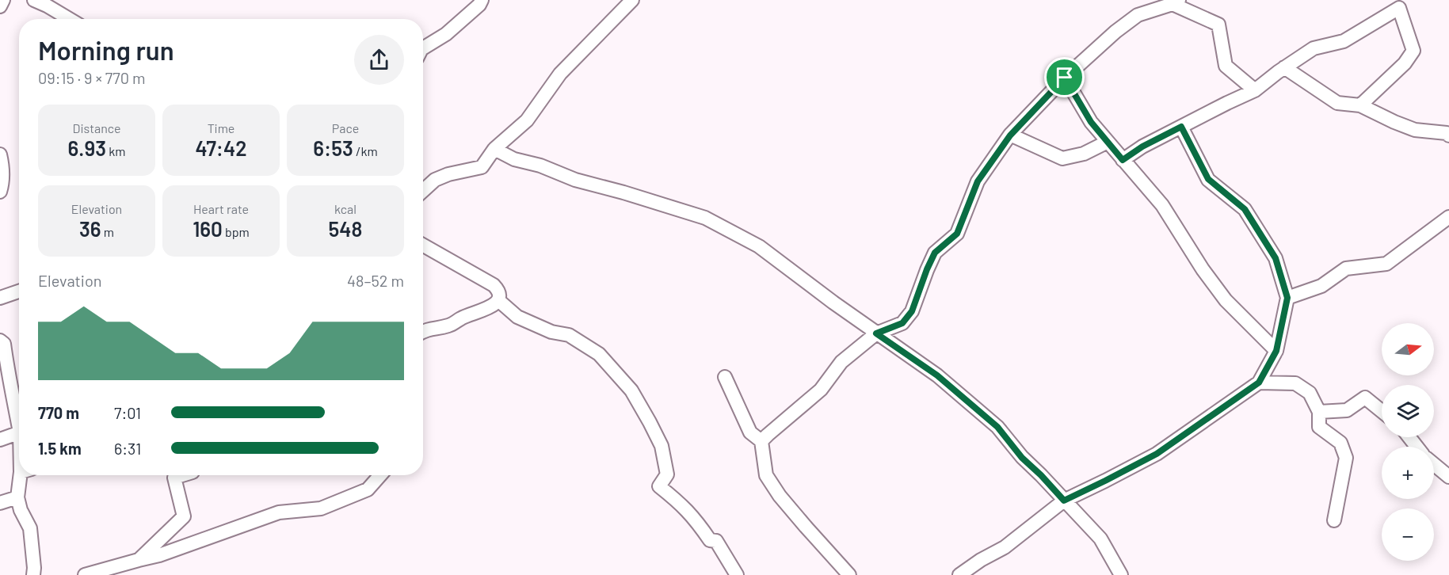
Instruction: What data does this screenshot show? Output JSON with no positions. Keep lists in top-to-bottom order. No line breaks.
{"north":"right","page":{"heading":["Morning run","09:15 · 9 × 770 m"],"stats":[["Distance","6.93 km"],["Time","47:42"],["Pace","6:53 /km"],["Elevation","36 m"],["Heart rate","160 bpm"],["kcal","548"]],"chart":["Elevation","48–52 m"],"map_buttons":["+","−"],"list":[{"name":"770 m","note":"7:01"},{"name":"1.5 km","note":"6:31"}]}}
